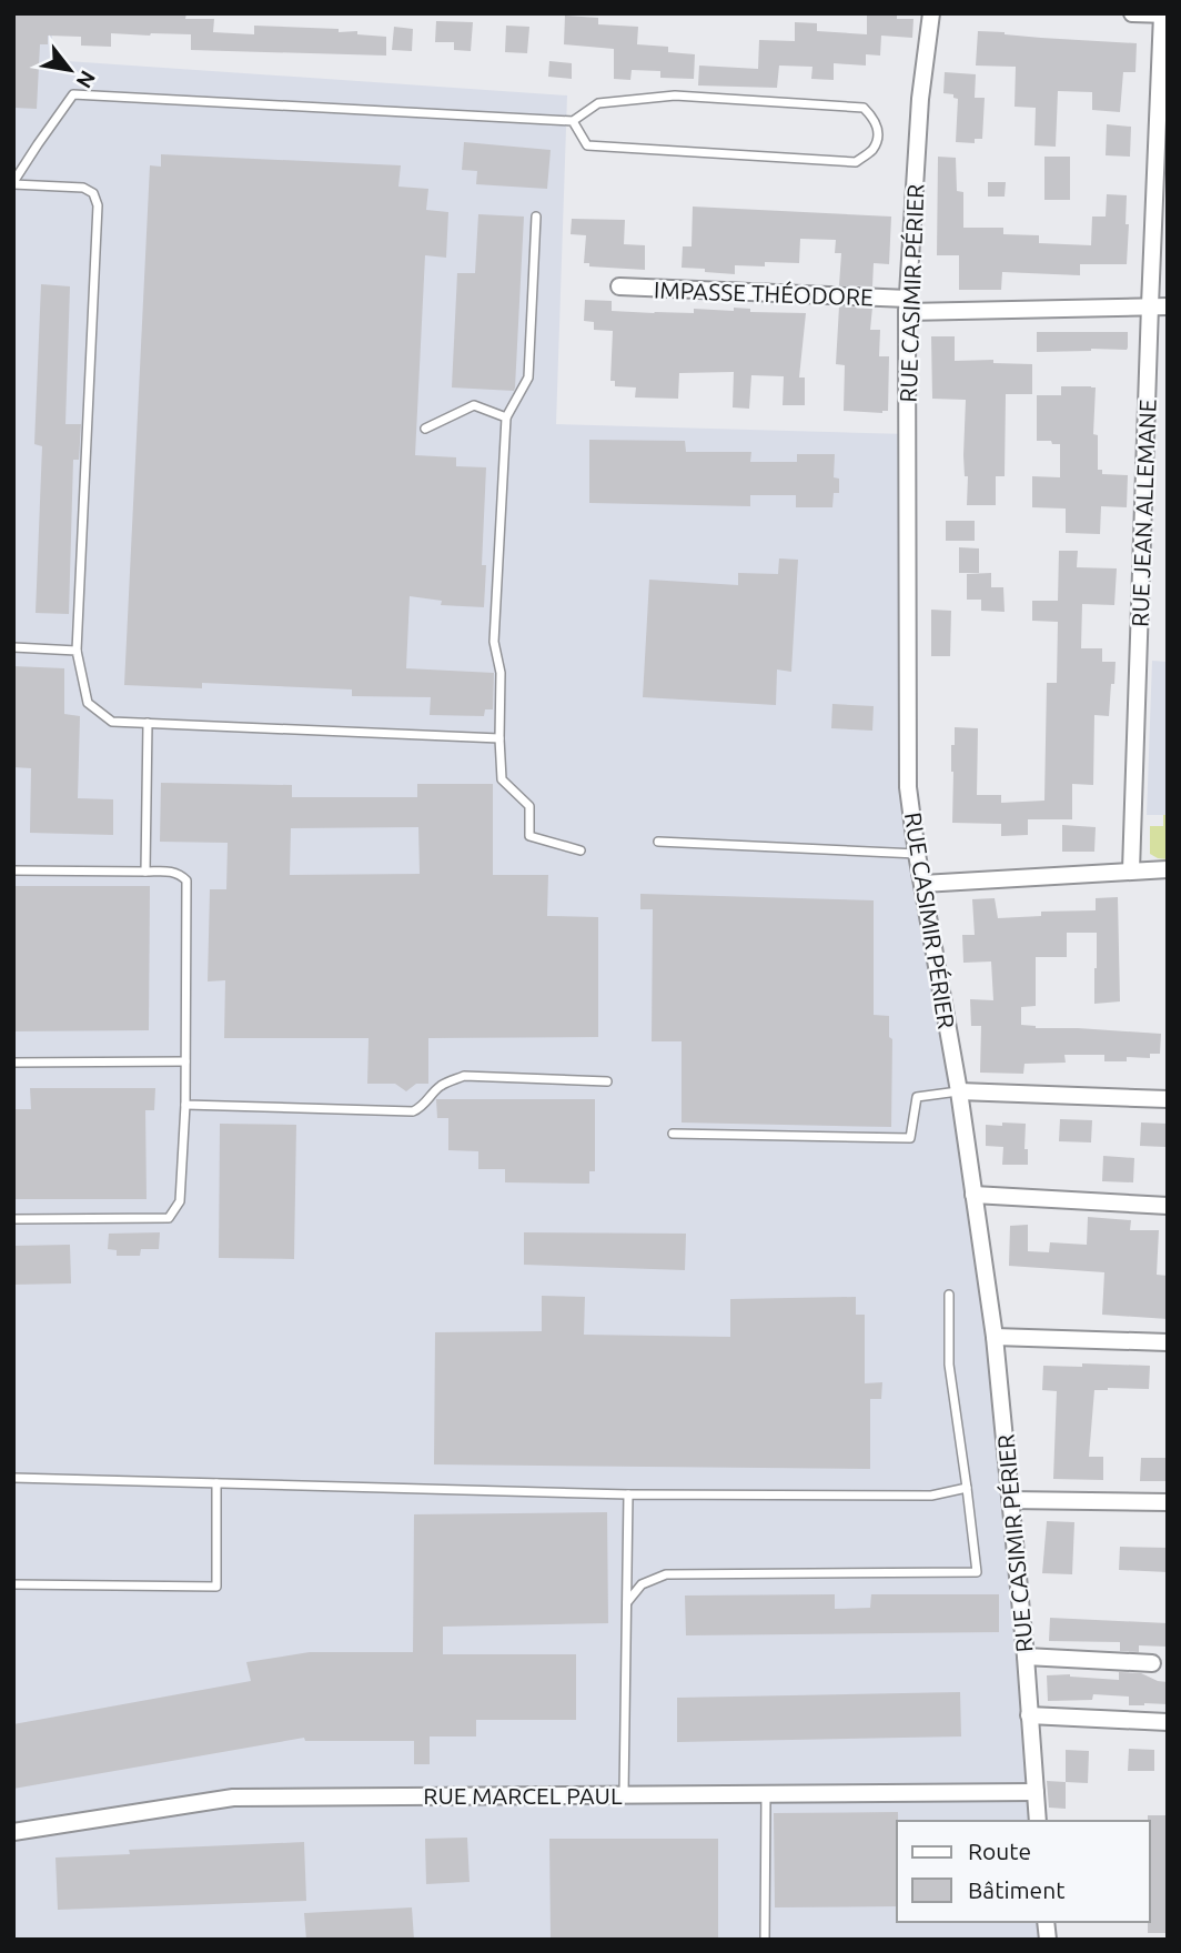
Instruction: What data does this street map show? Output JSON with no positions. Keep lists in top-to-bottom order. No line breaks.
{"streets":{"street":["IMPASSE THÉODORE","RUE CASIMIR PÉRIER","RUE JEAN ALLEMANE","RUE MARCEL PAUL"]},"crossings":[["IMPASSE THÉODORE","RUE CASIMIR PÉRIER"],["IMPASSE THÉODORE","RUE JEAN ALLEMANE"],["RUE CASIMIR PÉRIER","RUE MARCEL PAUL"]],"legend":["Route","Bâtiment"],"north":"bottom right"}
